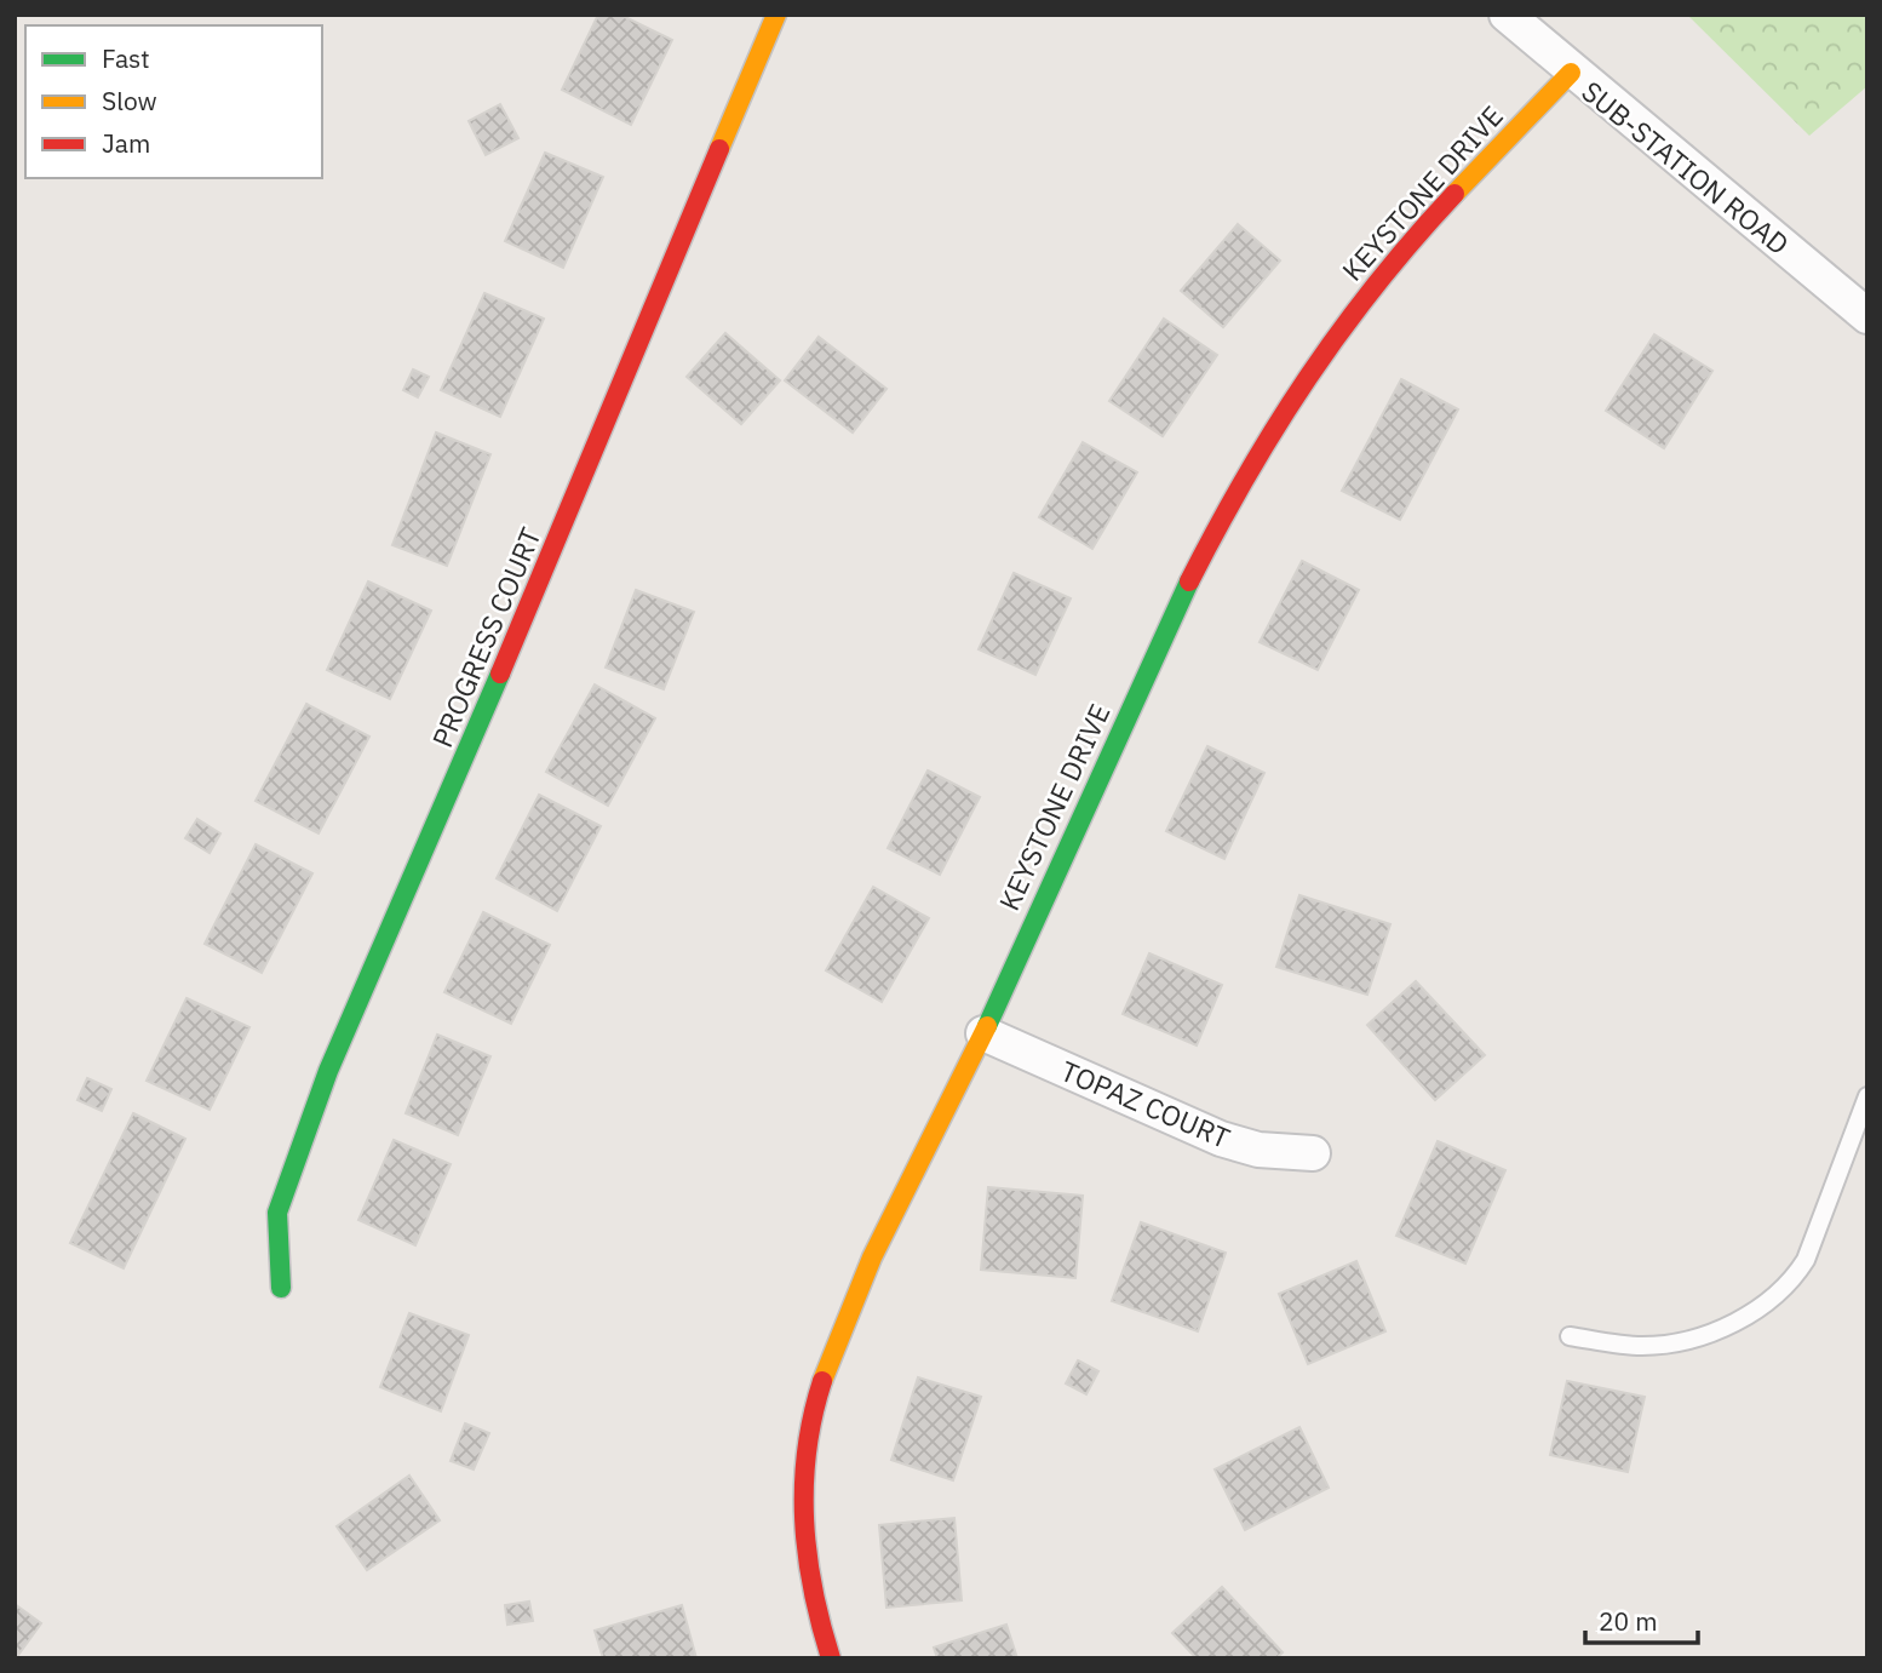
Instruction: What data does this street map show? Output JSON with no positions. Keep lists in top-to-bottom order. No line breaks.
{"streets":{"street":["SUB-STATION ROAD","KEYSTONE DRIVE","PROGRESS COURT","TOPAZ COURT"]},"crossings":[["SUB-STATION ROAD","KEYSTONE DRIVE"],["KEYSTONE DRIVE","TOPAZ COURT"]],"legend":["Fast","Slow","Jam"],"scale_bar":"20 m"}
